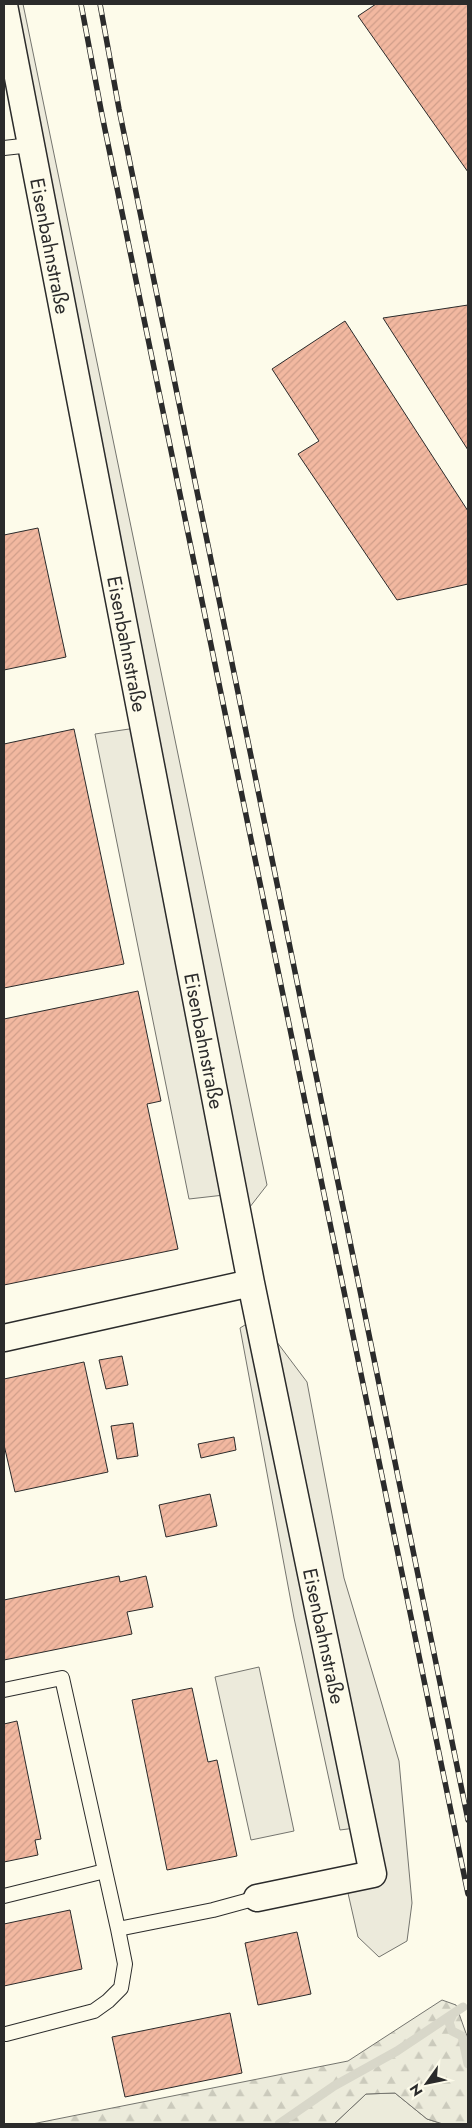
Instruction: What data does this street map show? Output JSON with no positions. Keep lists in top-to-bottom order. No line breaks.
{"streets":{"street":["Eisenbahnstraße"]},"north":"bottom left"}
